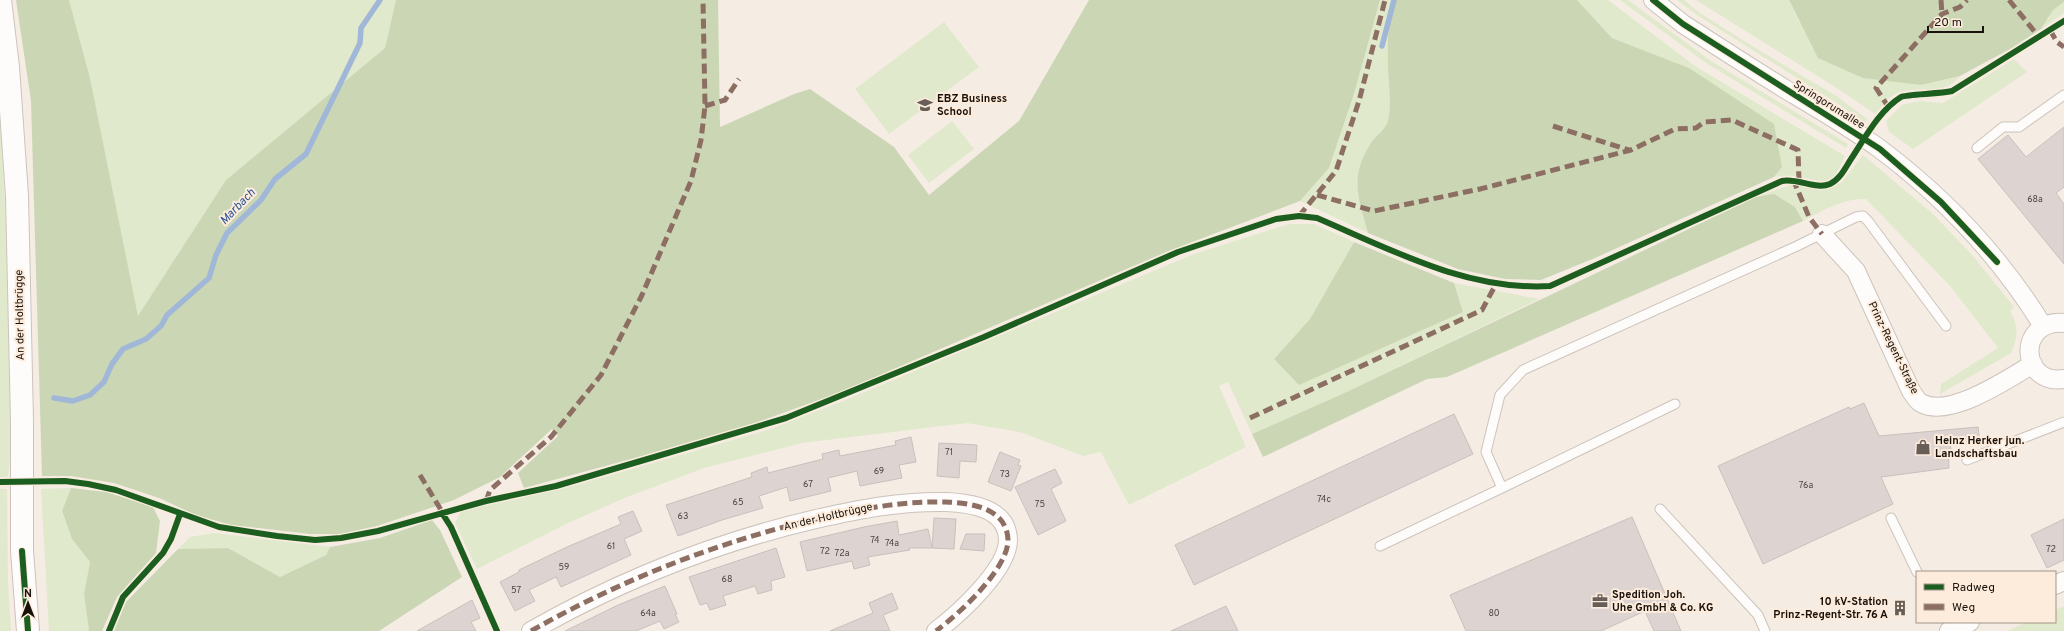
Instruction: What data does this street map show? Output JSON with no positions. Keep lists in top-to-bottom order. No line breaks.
{"streets":{"street":["Springorumallee","An der Holtbrügge","Prinz-Regent-Straße"]},"water":["Marbach"],"places":{"school or university":["EBZ Business School"],"shop":["Heinz Herker jun. Landschaftsbau"],"office":["Spedition Joh. Uhe GmbH & Co. KG"],"building":["10 kV-Station Prinz-Regent-Str. 76 A"]},"house_numbers":["68a","71","69","73","67","76a","74c","65","75","63","74","74a","61","72","72","72a","59","68","57","64a","80"],"legend":["Radweg","Weg"],"scale_bar":"20 m","north":"top"}
